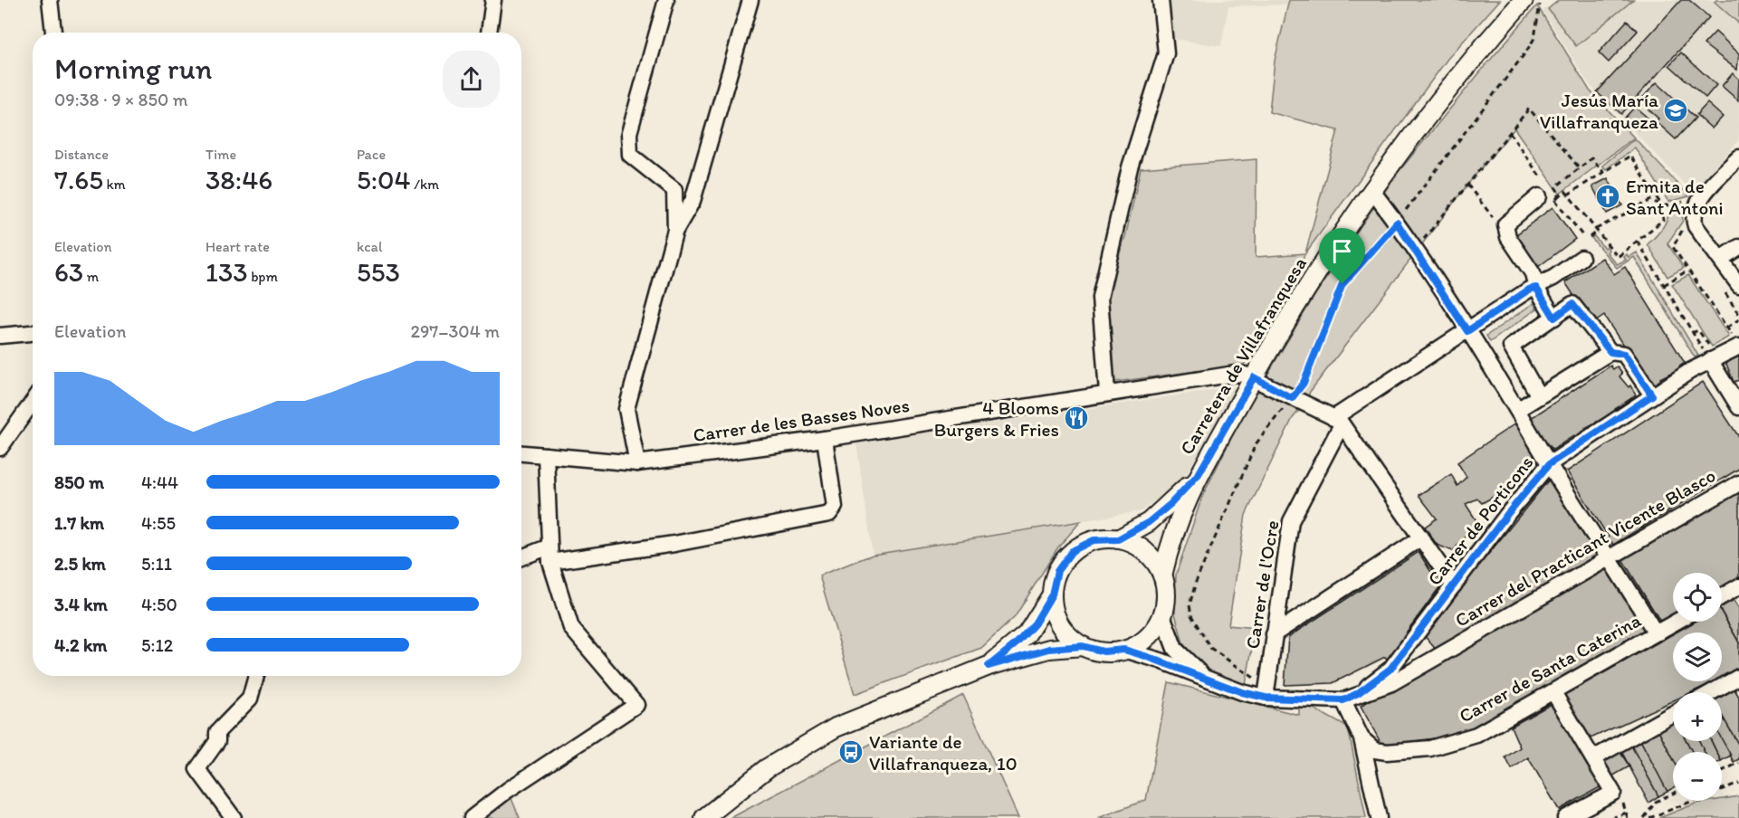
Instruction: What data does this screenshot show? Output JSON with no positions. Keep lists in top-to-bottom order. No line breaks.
{"streets":{"main road":["Carretera de Villafranquesa"],"street":["Carrer de les Basses Noves","Carrer de Porticons","Carrer del Practicant Vicente Blasco","Carrer de l'Ocre","Carrer de Santa Caterina"]},"crossings":[["Carretera de Villafranquesa","Carrer de les Basses Noves"],["Carretera de Villafranquesa","Carrer del Practicant Vicente Blasco"],["Carrer de Porticons","Carrer del Practicant Vicente Blasco"],["Carrer del Practicant Vicente Blasco","Carrer de l'Ocre"]],"places":{"school or university":["Jesús María Villafranqueza"],"church":["Ermita de Sant Antoni"],"restaurant":["4 Blooms Burgers & Fries"],"bus stop":["Variante de Villafranqueza, 10"]},"page":{"heading":["Morning run","09:38 · 9 × 850 m"],"stats":[["Distance","7.65 km"],["Time","38:46"],["Pace","5:04 /km"],["Elevation","63 m"],["Heart rate","133 bpm"],["kcal","553"]],"chart":["Elevation","297–304 m"],"list":[{"name":"850 m","note":"4:44"},{"name":"1.7 km","note":"4:55"},{"name":"2.5 km","note":"5:11"},{"name":"3.4 km","note":"4:50"},{"name":"4.2 km","note":"5:12"}],"map_buttons":["+","−"]}}
